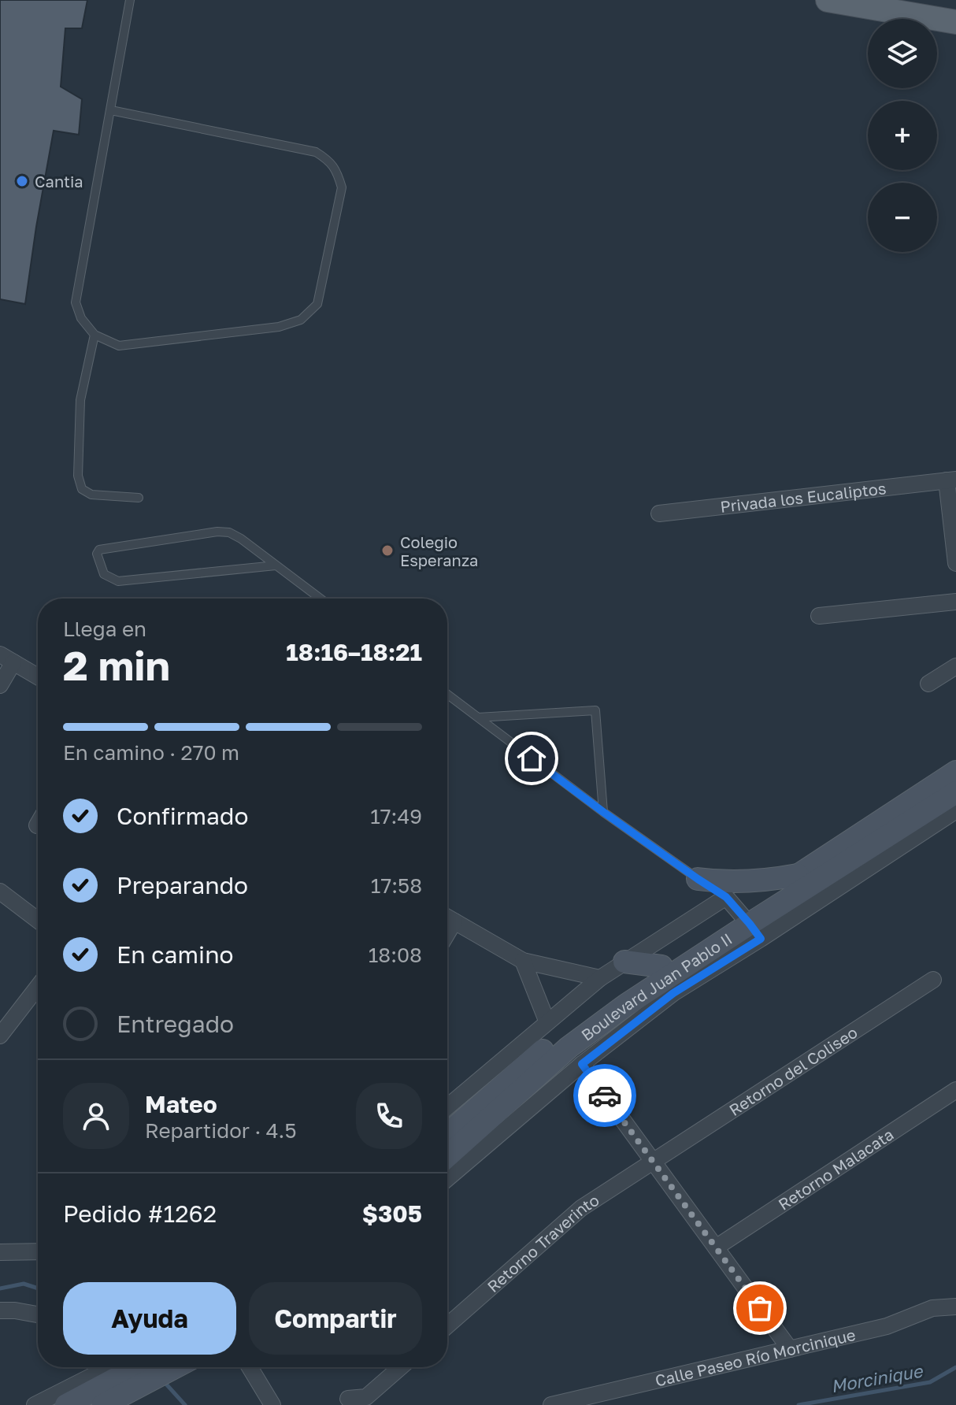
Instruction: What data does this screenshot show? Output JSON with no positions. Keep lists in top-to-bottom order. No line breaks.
{"streets":{"main road":["Boulevard Juan Pablo II"],"street":["Privada los Eucaliptos","Retorno del Coliseo","Retorno Malacata","Retorno Traverinto","Calle Paseo Río Morcinique"]},"crossings":[["Retorno del Coliseo","Retorno Traverinto"]],"water":["Morcinique"],"places":["Cantia","Colegio Esperanza"],"page":{"map_buttons":["+","−"],"heading":["2 min","Llega en","18:16–18:21"],"panel":["Mateo","Repartidor · 4.5","Pedido #1262","$305"],"bar":"En camino · 270 m","list":[["Confirmado","17:49"],["Preparando","17:58"],["En camino","18:08"],"Entregado"],"buttons":["Ayuda","Compartir"]}}
